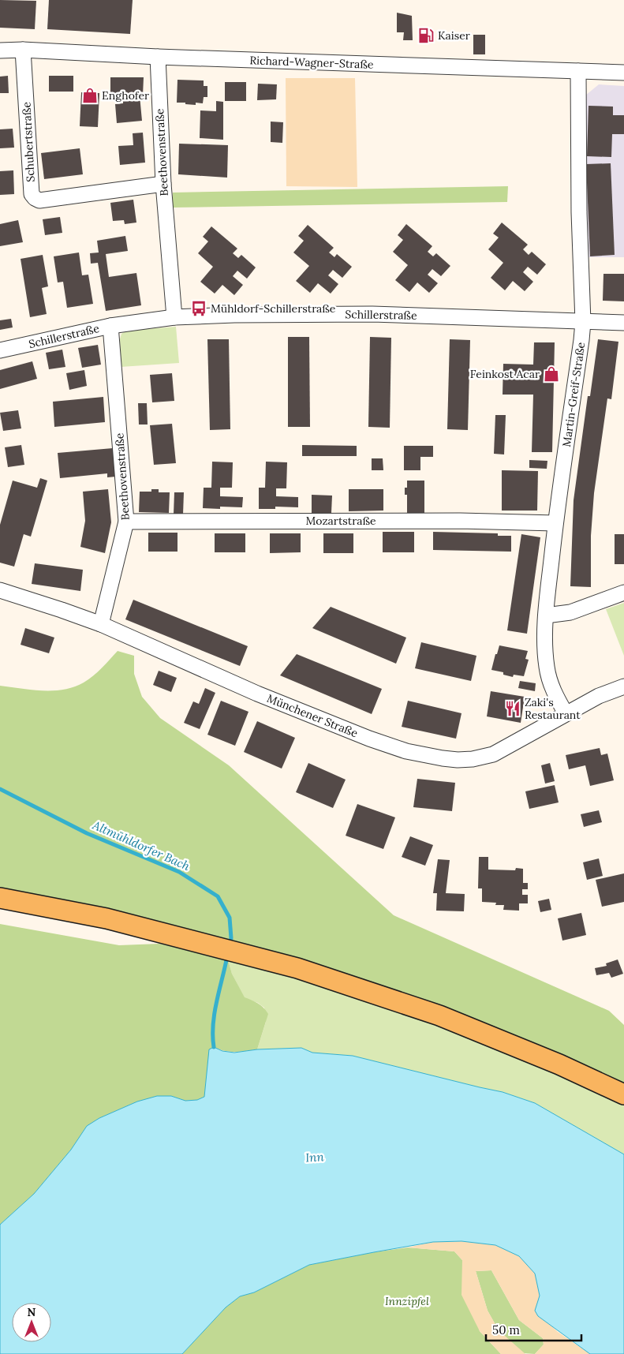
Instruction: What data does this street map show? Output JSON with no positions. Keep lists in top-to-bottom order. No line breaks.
{"streets":{"street":["Richard-Wagner-Straße","Schubertstraße","Beethovenstraße","Schillerstraße","Martin-Greif-Straße","Mozartstraße","Münchener Straße"]},"crossings":[["Richard-Wagner-Straße","Schubertstraße"],["Richard-Wagner-Straße","Beethovenstraße"],["Richard-Wagner-Straße","Martin-Greif-Straße"],["Schubertstraße","Beethovenstraße"],["Beethovenstraße","Schillerstraße"],["Beethovenstraße","Mozartstraße"],["Beethovenstraße","Münchener Straße"],["Schillerstraße","Martin-Greif-Straße"],["Martin-Greif-Straße","Mozartstraße"],["Martin-Greif-Straße","Münchener Straße"]],"water":["Altmühldorfer Bach","Inn"],"parks":["Innzipfel"],"places":{"fuel station":["Kaiser"],"shop":["Enghofer","Feinkost Acar"],"bus stop":["Mühldorf-Schillerstraße"],"restaurant":["Zaki's Restaurant"]},"scale_bar":"50 m","north":"top"}
